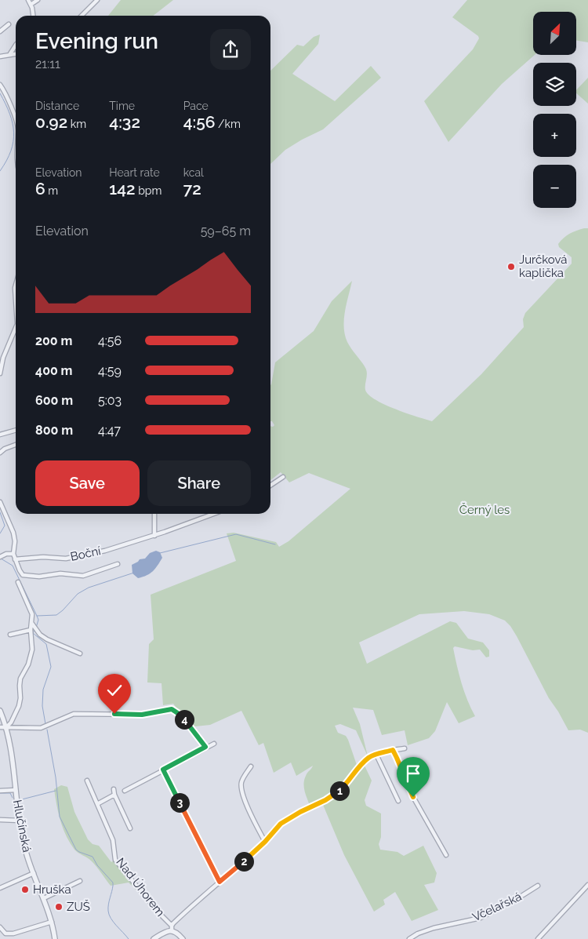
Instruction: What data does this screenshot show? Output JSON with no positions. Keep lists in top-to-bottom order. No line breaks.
{"streets":{"street":["Boční","Hlučínská","Nad Úhorem","Včelařská"]},"parks":["Černý les"],"places":["Jurčková kaplička","Hruška","ZUŠ"],"north":"top right","page":{"map_buttons":["+","−"],"heading":["Evening run","21:11"],"stats":[["Distance","0.92 km"],["Time","4:32"],["Pace","4:56 /km"],["Elevation","6 m"],["Heart rate","142 bpm"],["kcal","72"]],"chart":["Elevation","59–65 m"],"list":[{"name":"200 m","note":"4:56"},{"name":"400 m","note":"4:59"},{"name":"600 m","note":"5:03"},{"name":"800 m","note":"4:47"}],"buttons":["Save","Share"],"pins":["4","1","3","2"]}}
